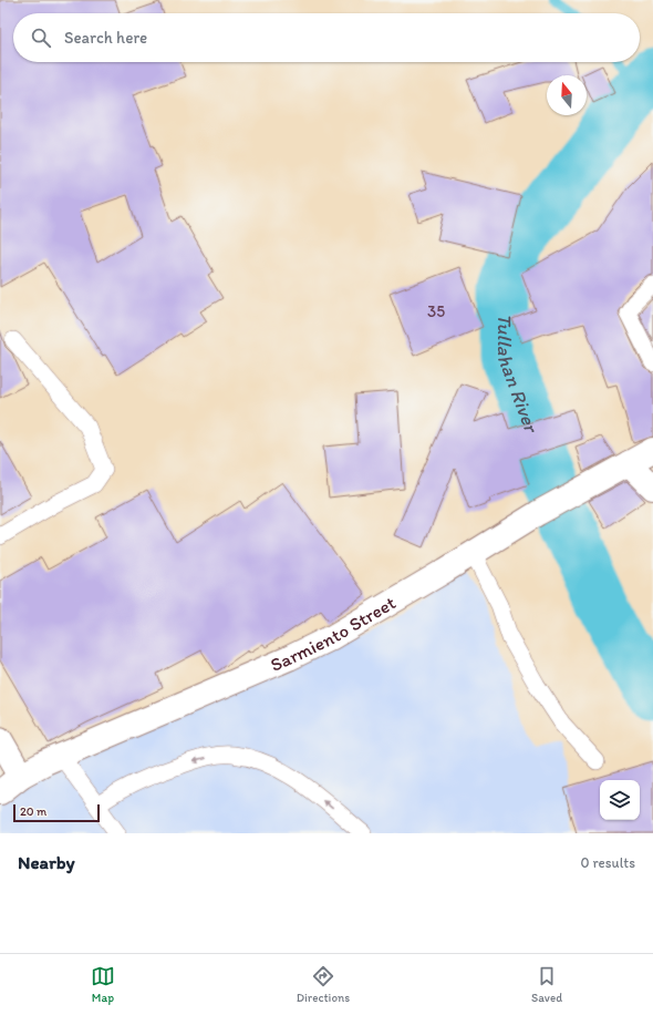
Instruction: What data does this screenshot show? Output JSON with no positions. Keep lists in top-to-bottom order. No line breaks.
{"streets":{"street":["Sarmiento Street"]},"water":["Tullahan River"],"house_numbers":["35"],"scale_bar":"20 m","north":"top","page":{"search":"Search here","scale":"20 m","heading":["Nearby","0 results"],"nav":["Map","Directions","Saved"]}}
